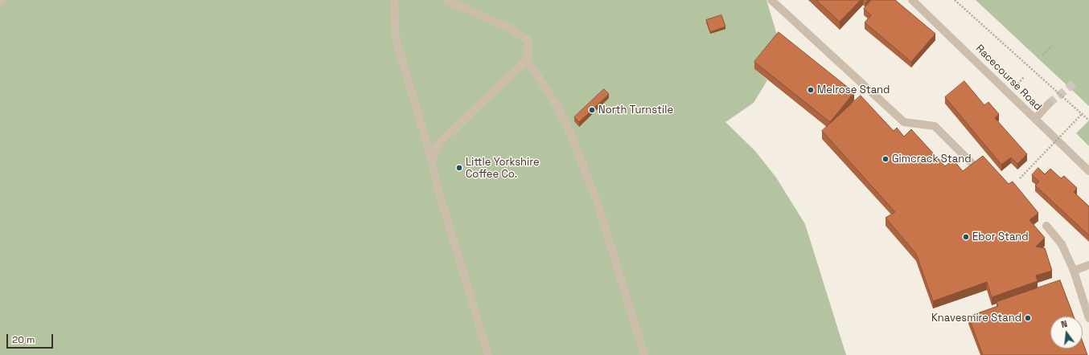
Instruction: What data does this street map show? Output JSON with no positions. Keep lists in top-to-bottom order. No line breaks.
{"streets":{"lane":["Racecourse Road"]},"places":["Melrose Stand","North Turnstile","Gimcrack Stand","Little Yorkshire Coffee Co.","Ebor Stand","Knavesmire Stand"],"scale_bar":"20 m","north":"top"}
